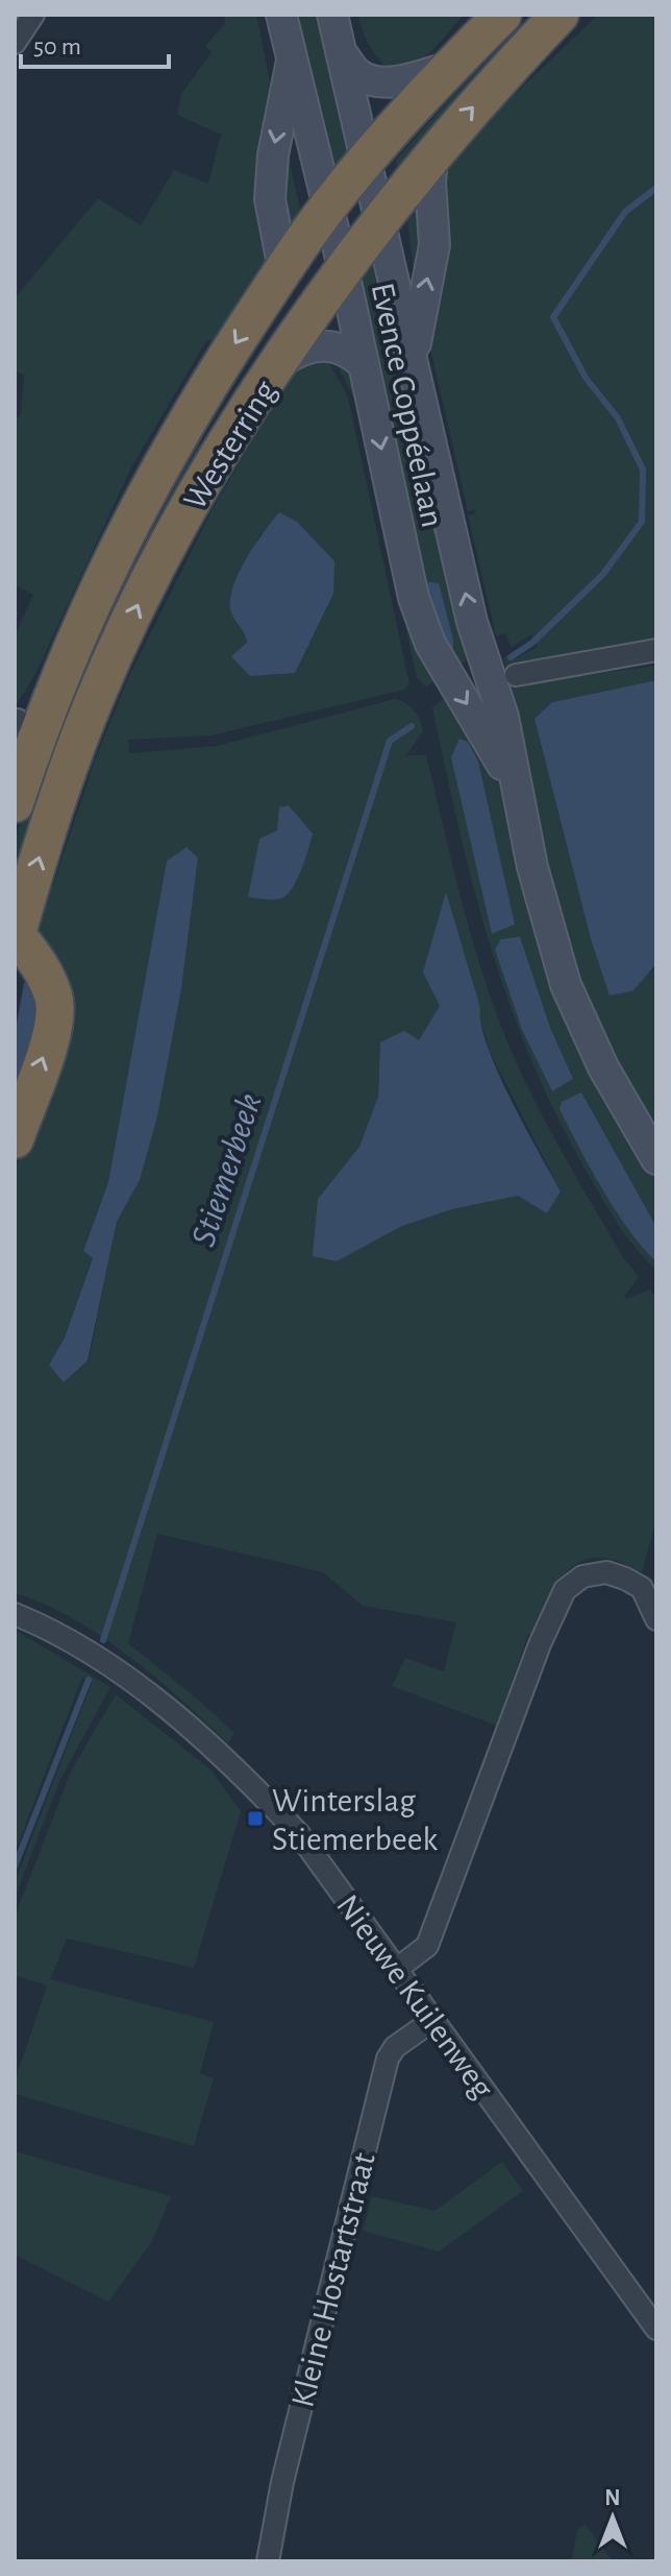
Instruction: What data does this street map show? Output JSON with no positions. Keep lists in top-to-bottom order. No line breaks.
{"streets":{"highway":["Westerring"],"street":["Evence Coppéelaan","Nieuwe Kuilenweg","Kleine Hostartstraat"]},"crossings":[["Evence Coppéelaan","Westerring"],["Nieuwe Kuilenweg","Kleine Hostartstraat"]],"water":["Stiemerbeek"],"places":{"transit":["Winterslag Stiemerbeek"]},"scale_bar":"50 m","north":"top"}
